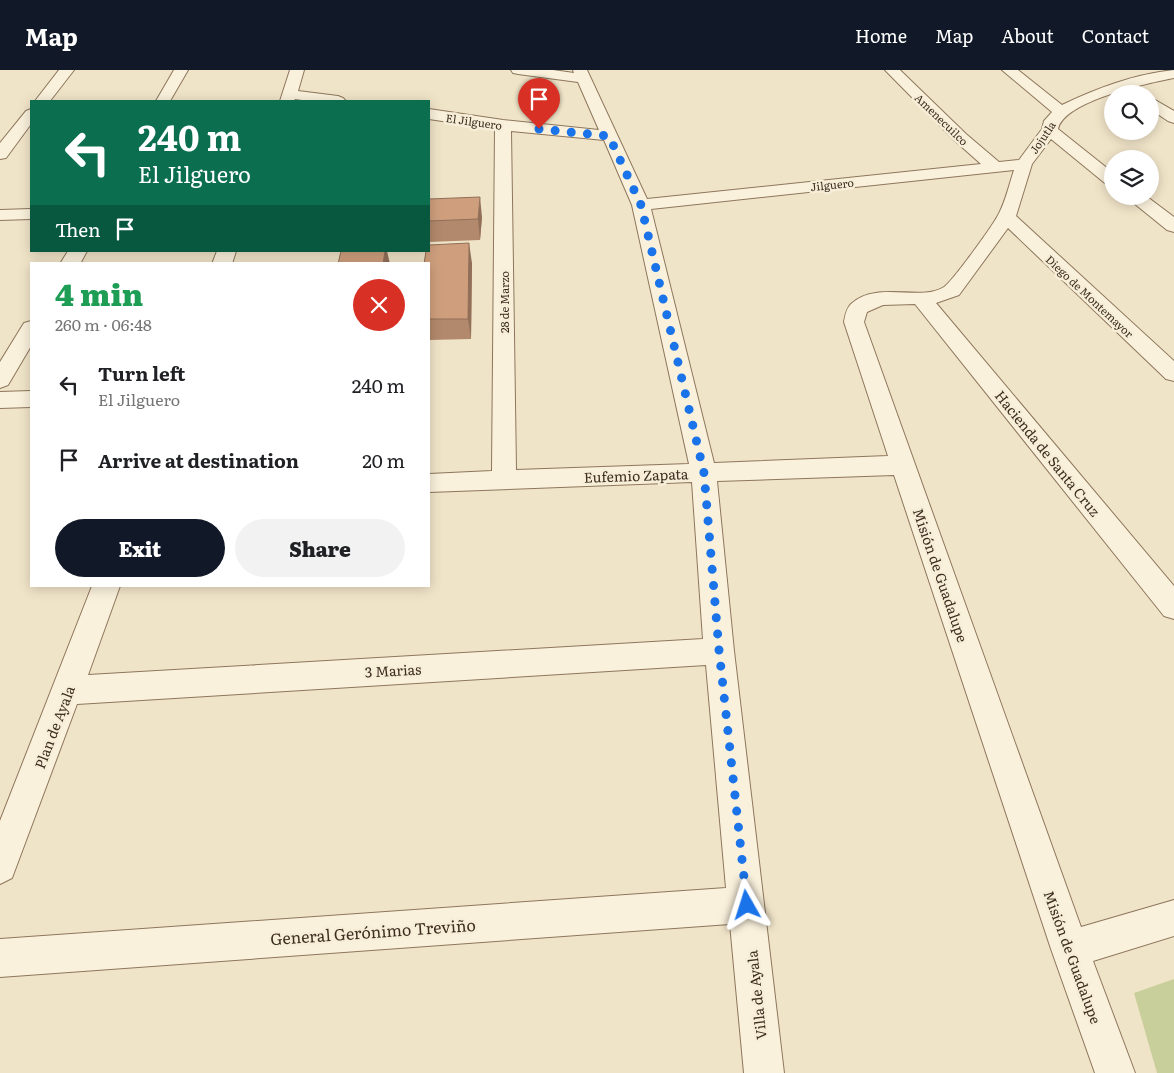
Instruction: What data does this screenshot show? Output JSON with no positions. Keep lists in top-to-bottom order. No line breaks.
{"streets":{"street":["Amenecuilco","El Jilguero","Jojutla","Jilguero","Diego de Montemayor","28 de Marzo","Hacienda de Santa Cruz","Eufemio Zapata","Misión de Guadalupe","3 Marias","Plan de Ayala","General Gerónimo Treviño","Villa de Ayala"]},"crossings":[["Amenecuilco","Jilguero"],["El Jilguero","28 de Marzo"],["El Jilguero","Villa de Ayala"],["Jojutla","Jilguero"],["Jojutla","Misión de Guadalupe"],["Jilguero","Misión de Guadalupe"],["Jilguero","Villa de Ayala"],["Diego de Montemayor","Misión de Guadalupe"],["28 de Marzo","Eufemio Zapata"],["Hacienda de Santa Cruz","Misión de Guadalupe"],["Eufemio Zapata","Misión de Guadalupe"],["Eufemio Zapata","Villa de Ayala"],["3 Marias","Plan de Ayala"],["3 Marias","Villa de Ayala"],["General Gerónimo Treviño","Villa de Ayala"]],"page":{"header":"Map","nav":["Home","Map","About","Contact"],"turn":["240 m","El Jilguero"],"then":"Then","heading":["4 min","260 m · 06:48"],"list":[{"name":"Turn left","note":"El Jilguero","value":"240 m"},{"name":"Arrive at destination","value":"20 m"}],"buttons":["Exit","Share"]}}
